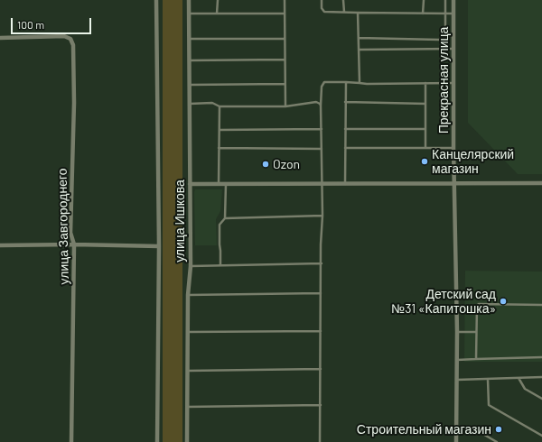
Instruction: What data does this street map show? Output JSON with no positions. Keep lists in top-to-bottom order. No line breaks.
{"streets":{"street":["Прекрасная улица","улица Ишкова","улица Завгороднего"]},"places":["Канцелярский магазин","Ozon","Детский сад №31 «Капитошка»","Строительный магазин"],"scale_bar":"100 m"}
